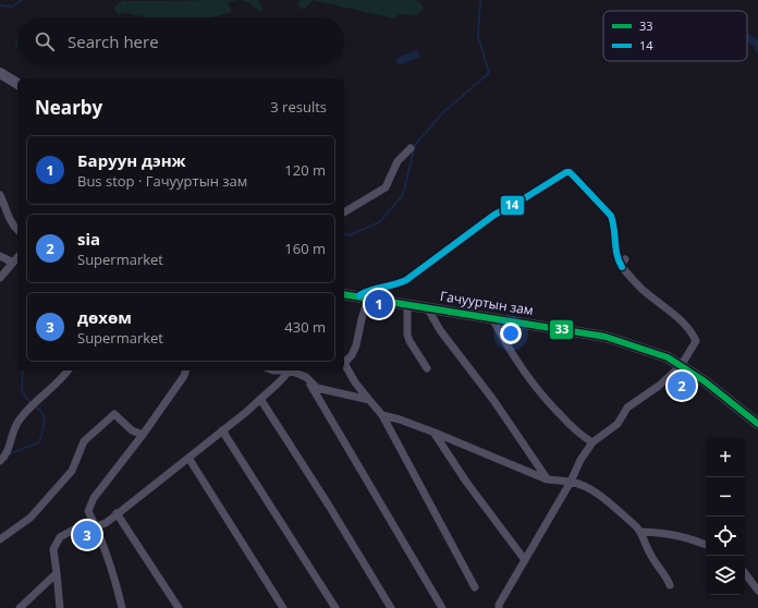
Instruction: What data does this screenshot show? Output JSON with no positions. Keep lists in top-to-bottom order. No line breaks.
{"streets":{"main road":["Гачууртын зам"]},"lines":["transit line 14","transit line 33"],"legend":["33","14"],"page":{"search":"Search here","heading":["Nearby","3 results"],"list":[{"mark":"1","name":"Баруун дэнж","note":"Bus stop · Гачууртын зам","value":"120 m"},{"mark":"2","name":"sia","note":"Supermarket","value":"160 m"},{"mark":"3","name":"дөхөм","note":"Supermarket","value":"430 m"}],"pins":["1","2","3"],"map_buttons":["+","−"]}}
